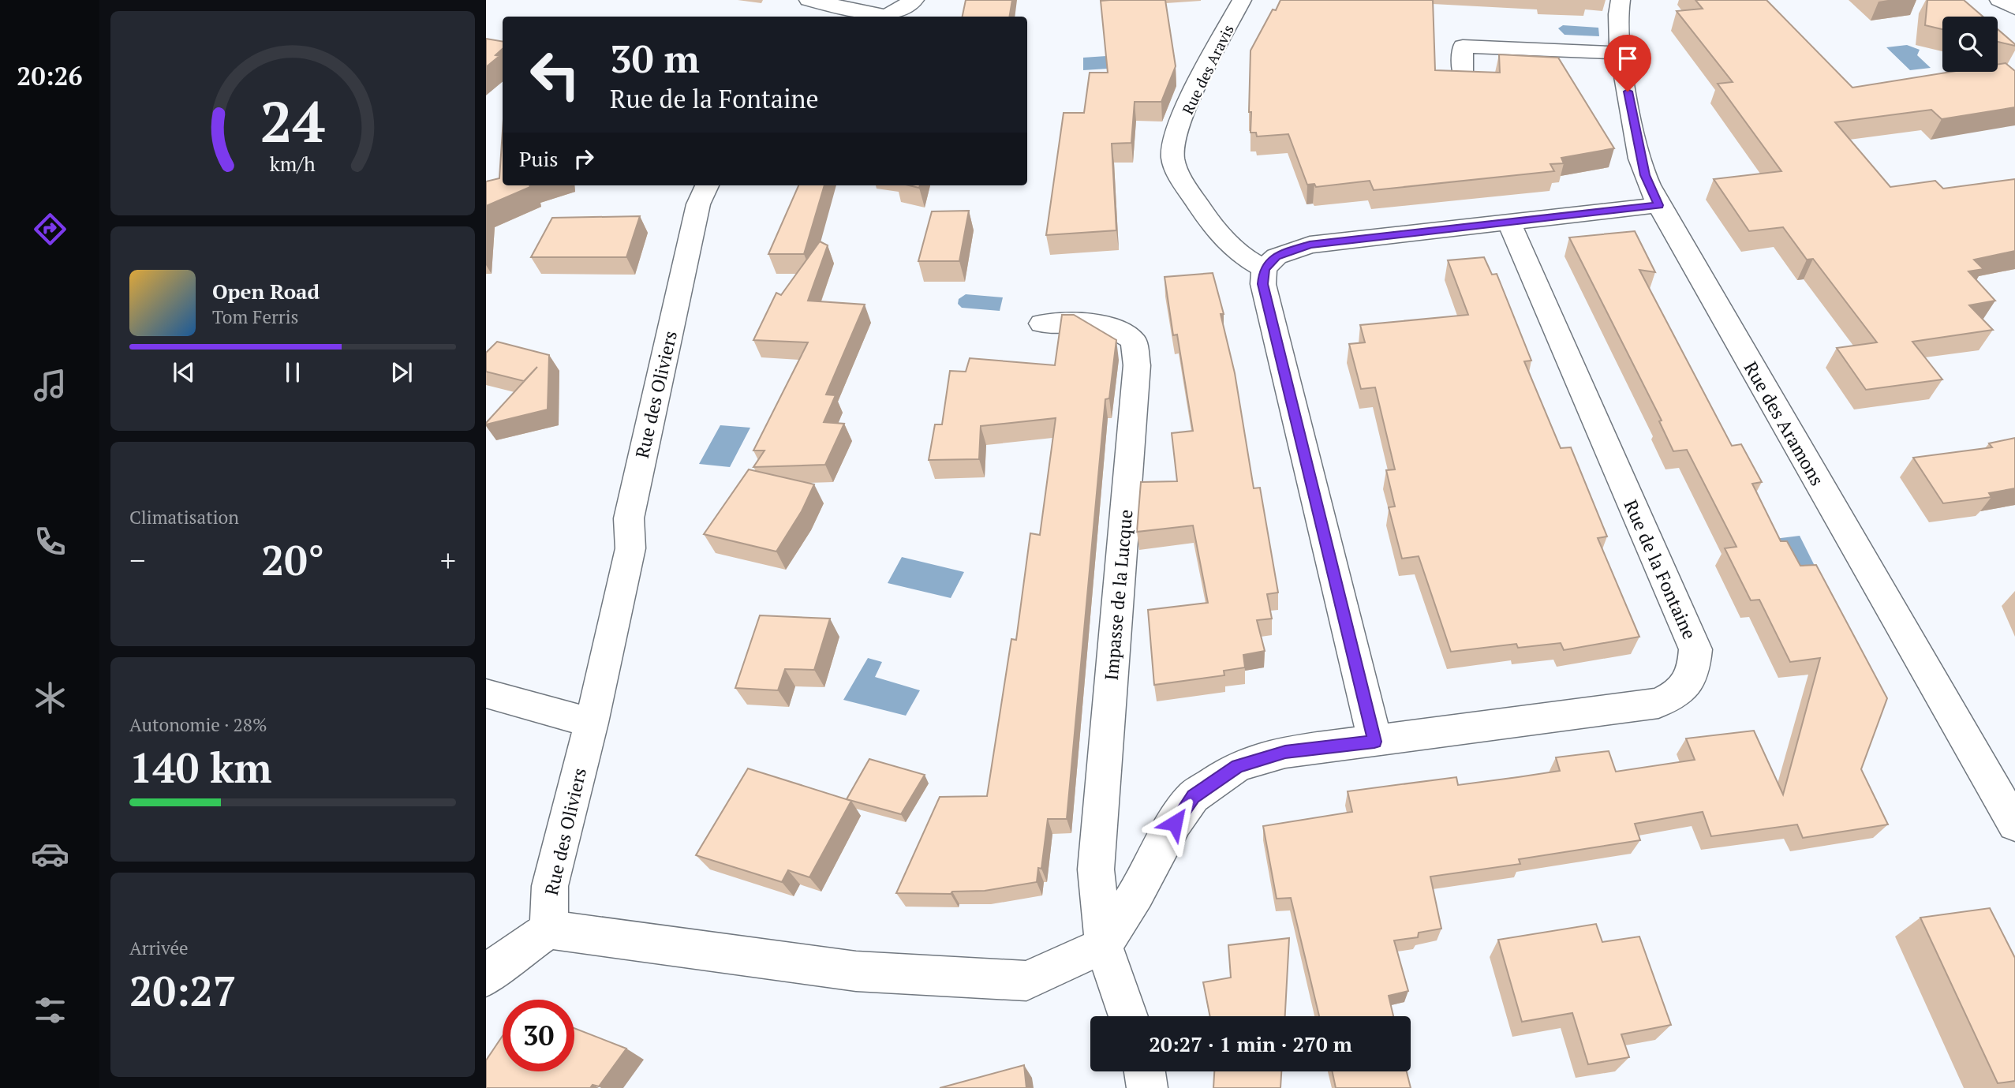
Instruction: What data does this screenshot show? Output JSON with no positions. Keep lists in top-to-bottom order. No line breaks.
{"streets":{"street":["Rue des Aravis","Rue des Oliviers","Rue des Aramons","Rue de la Fontaine","Impasse de la Lucque"]},"crossings":[["Rue de la Fontaine","Impasse de la Lucque"]],"page":{"tabs":"20:26","turn":["30 m","Rue de la Fontaine"],"then":"Puis","song":["Open Road","Tom Ferris"],"tile":["Climatisation",["Autonomie · 28%","140 km"],["Arrivée","20:27"]],"heat":["−","20°","+"],"limit":"30","trip":"20:27 · 1 min · 270 m","gauge":["24","km/h"]}}
